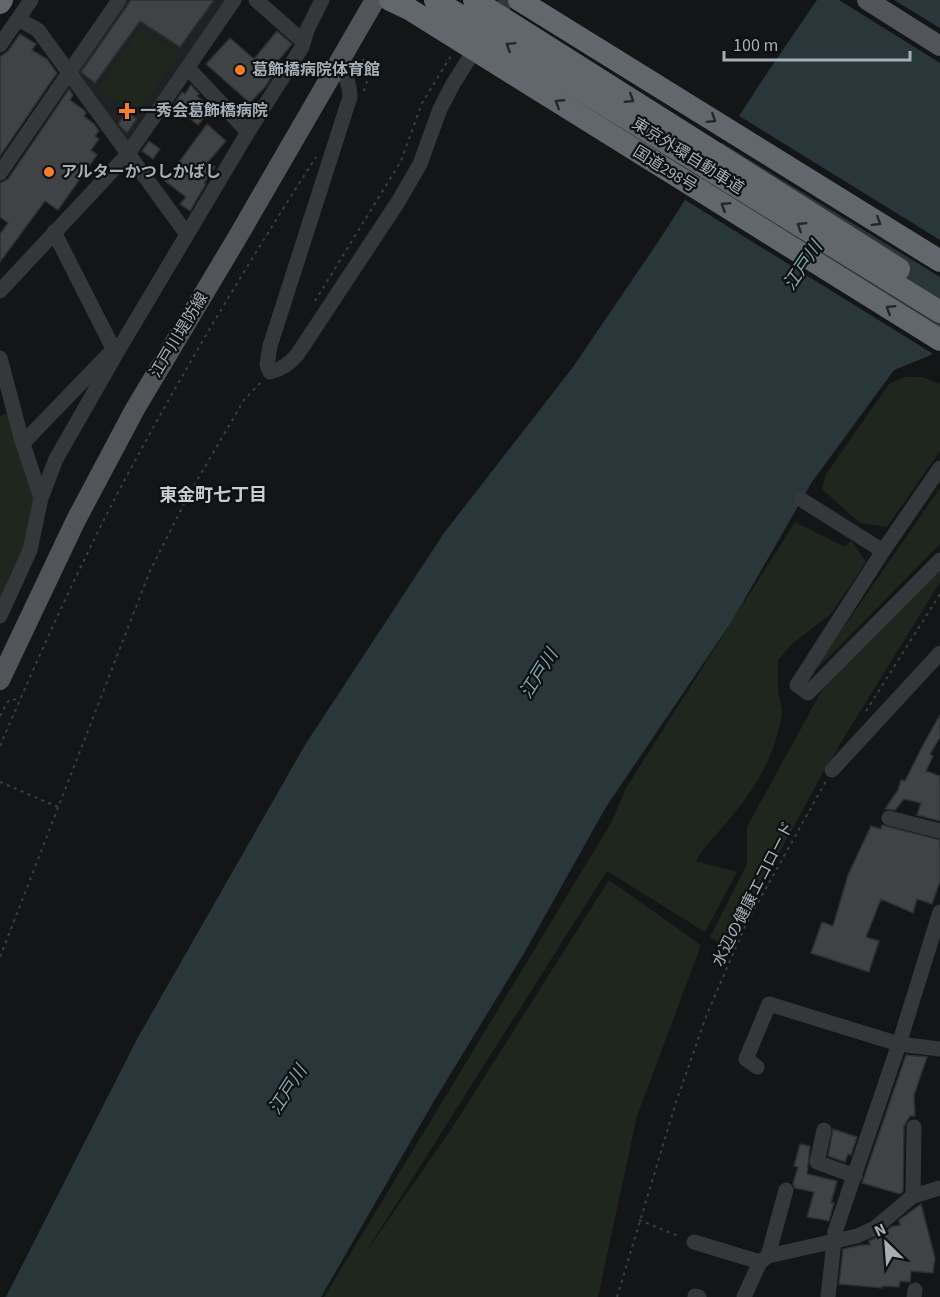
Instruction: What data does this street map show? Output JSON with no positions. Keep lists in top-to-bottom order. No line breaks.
{"streets":{"highway":["東京外環自動車道","国道298号"],"main road":["江戸川堤防線"],"path":["水辺の健康エコロード"]},"districts":["東金町七丁目"],"water":["江戸川"],"places":{"other":["葛飾橋病院体育館","アルターかつしかばし"],"health":["一秀会葛飾橋病院"]},"scale_bar":"100 m","north":"top left"}
